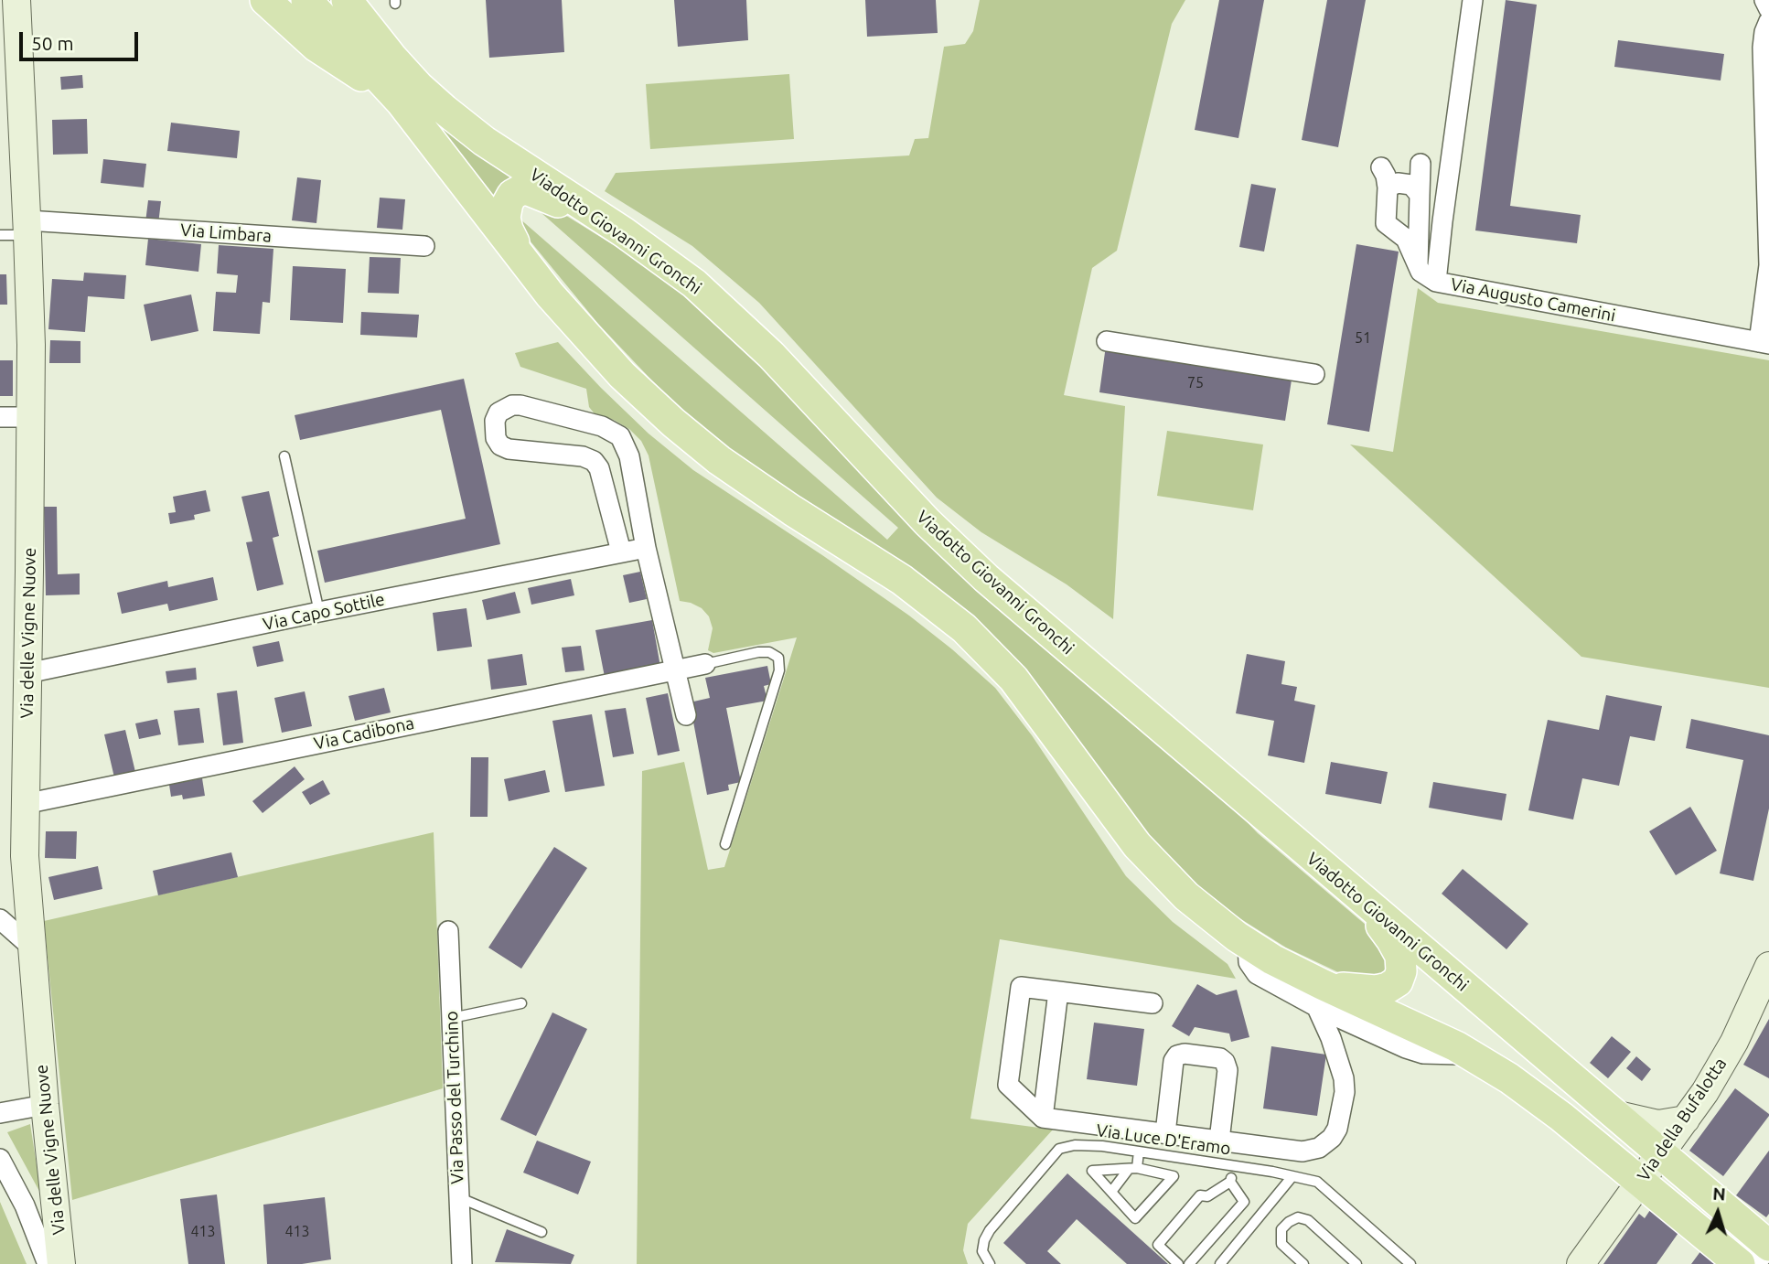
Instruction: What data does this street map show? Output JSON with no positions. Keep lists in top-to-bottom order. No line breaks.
{"streets":{"main road":["Viadotto Giovanni Gronchi"],"street":["Via Limbara","Via Augusto Camerini","Via Capo Sottile","Via delle Vigne Nuove","Via Cadibona","Via Passo del Turchino","Via della Bufalotta"],"lane":["Via Luce D'Eramo"]},"crossings":[["Viadotto Giovanni Gronchi","Via della Bufalotta"],["Via Limbara","Via delle Vigne Nuove"],["Via Capo Sottile","Via delle Vigne Nuove"],["Via delle Vigne Nuove","Via Cadibona"]],"house_numbers":["51","75","413","413"],"scale_bar":"50 m","north":"top"}
